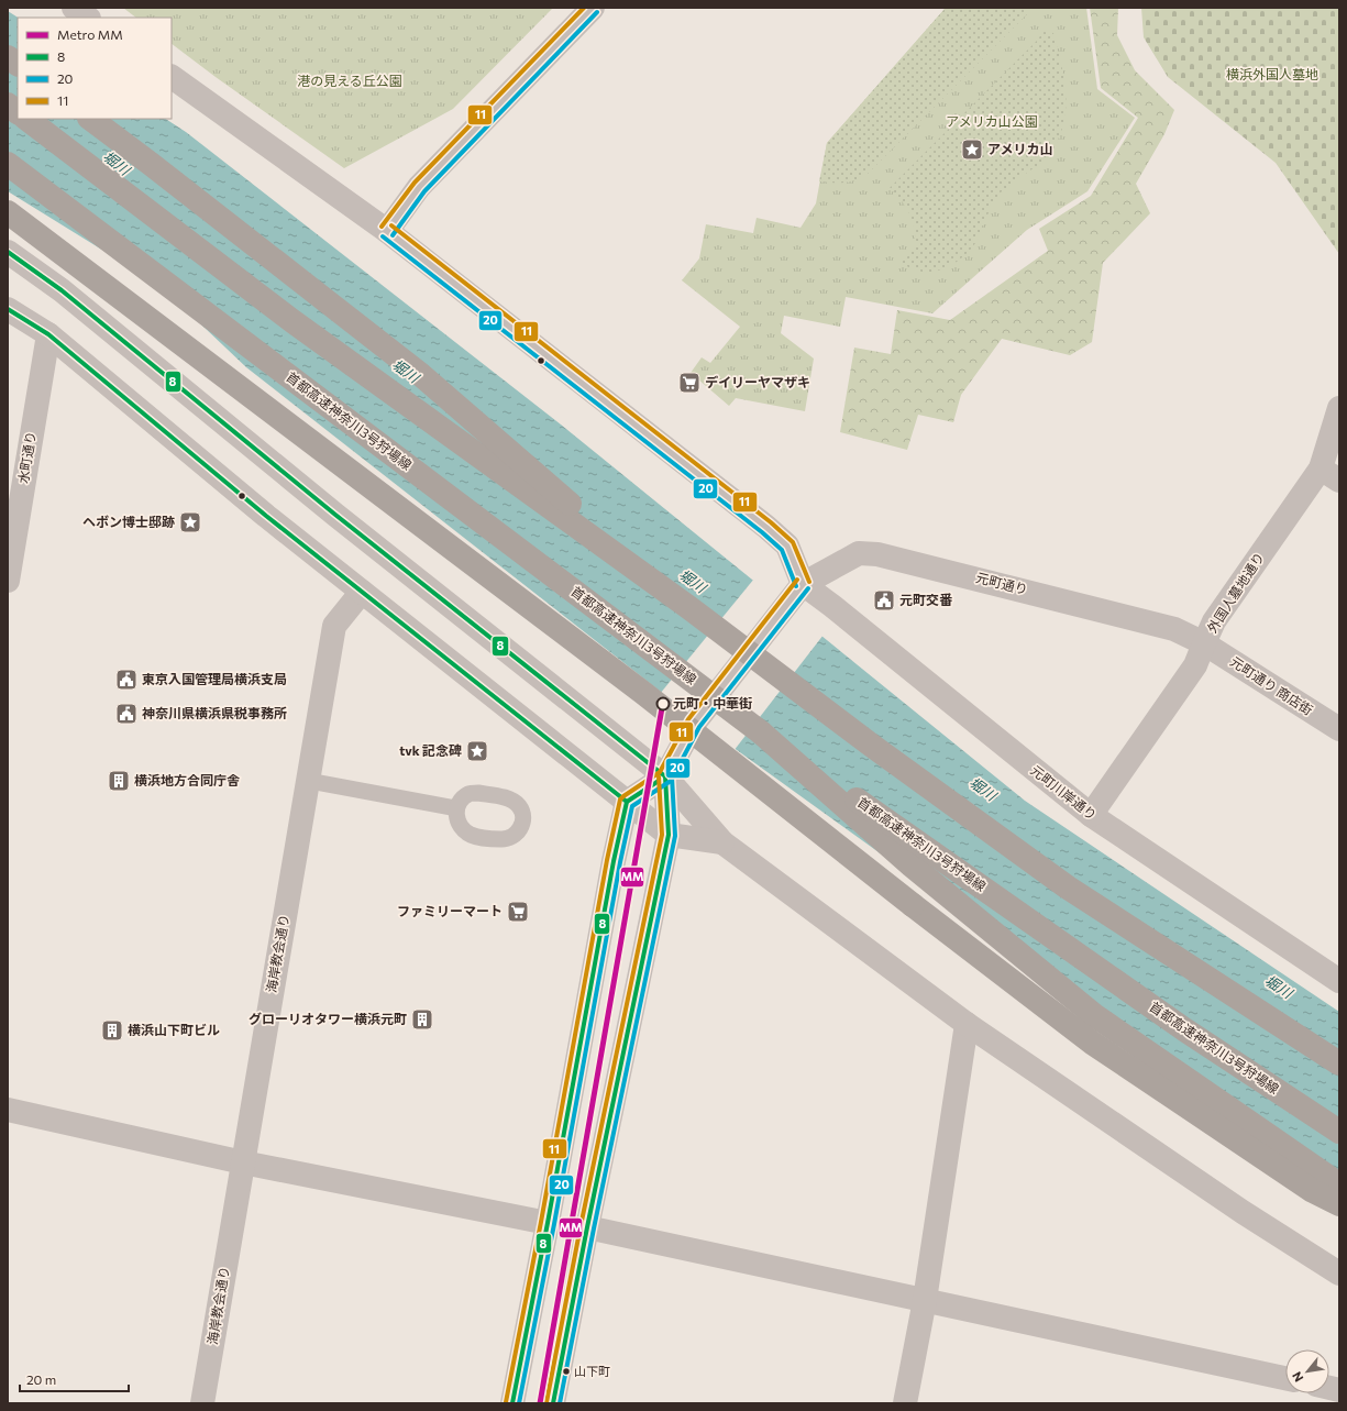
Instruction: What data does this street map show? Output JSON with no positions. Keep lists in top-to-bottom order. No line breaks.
{"streets":{"highway":["首都高速神奈川3号狩場線"],"street":["水町通り","元町通り","外国人墓地通り","元町通り 商店街","元町川岸通り","海岸教会通り"]},"crossings":[["元町通り","外国人墓地通り"],["元町通り","元町通り 商店街"],["元町通り","元町川岸通り"],["外国人墓地通り","元町通り 商店街"],["外国人墓地通り","元町川岸通り"]],"water":["堀川"],"parks":["横浜外国人墓地","港の見える丘公園","アメリカ山公園"],"places":{"place":["アメリカ山","ヘボン博士邸跡","tvk 記念碑"],"supermarket":["デイリーヤマザキ","ファミリーマート"],"public building":["元町交番","東京入国管理局横浜支局","神奈川県横浜県税事務所"],"other":["元町・中華街","山下町"],"building":["横浜地方合同庁舎","グローリオタワー横浜元町","横浜山下町ビル"]},"lines":["transit line 11","transit line 20","transit line 8","metro line MM"],"legend":["Metro MM","8","20","11"],"scale_bar":"20 m","north":"bottom left"}
